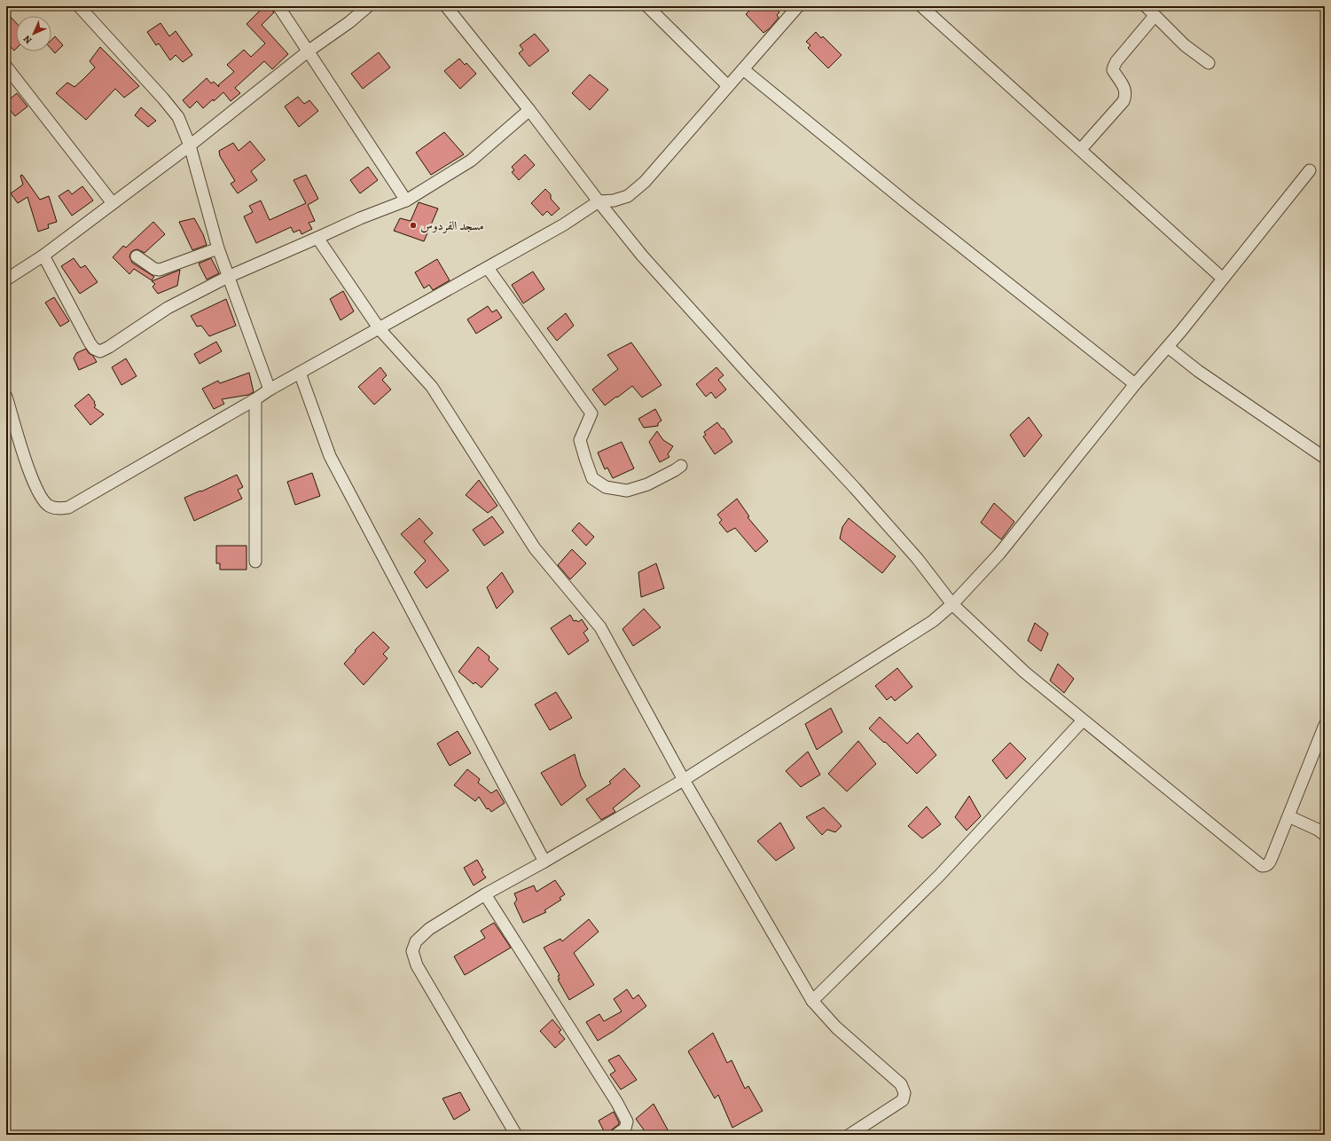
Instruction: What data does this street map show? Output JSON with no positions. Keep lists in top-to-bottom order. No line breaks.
{"places":["مسجد الفردوس"],"north":"bottom left"}
